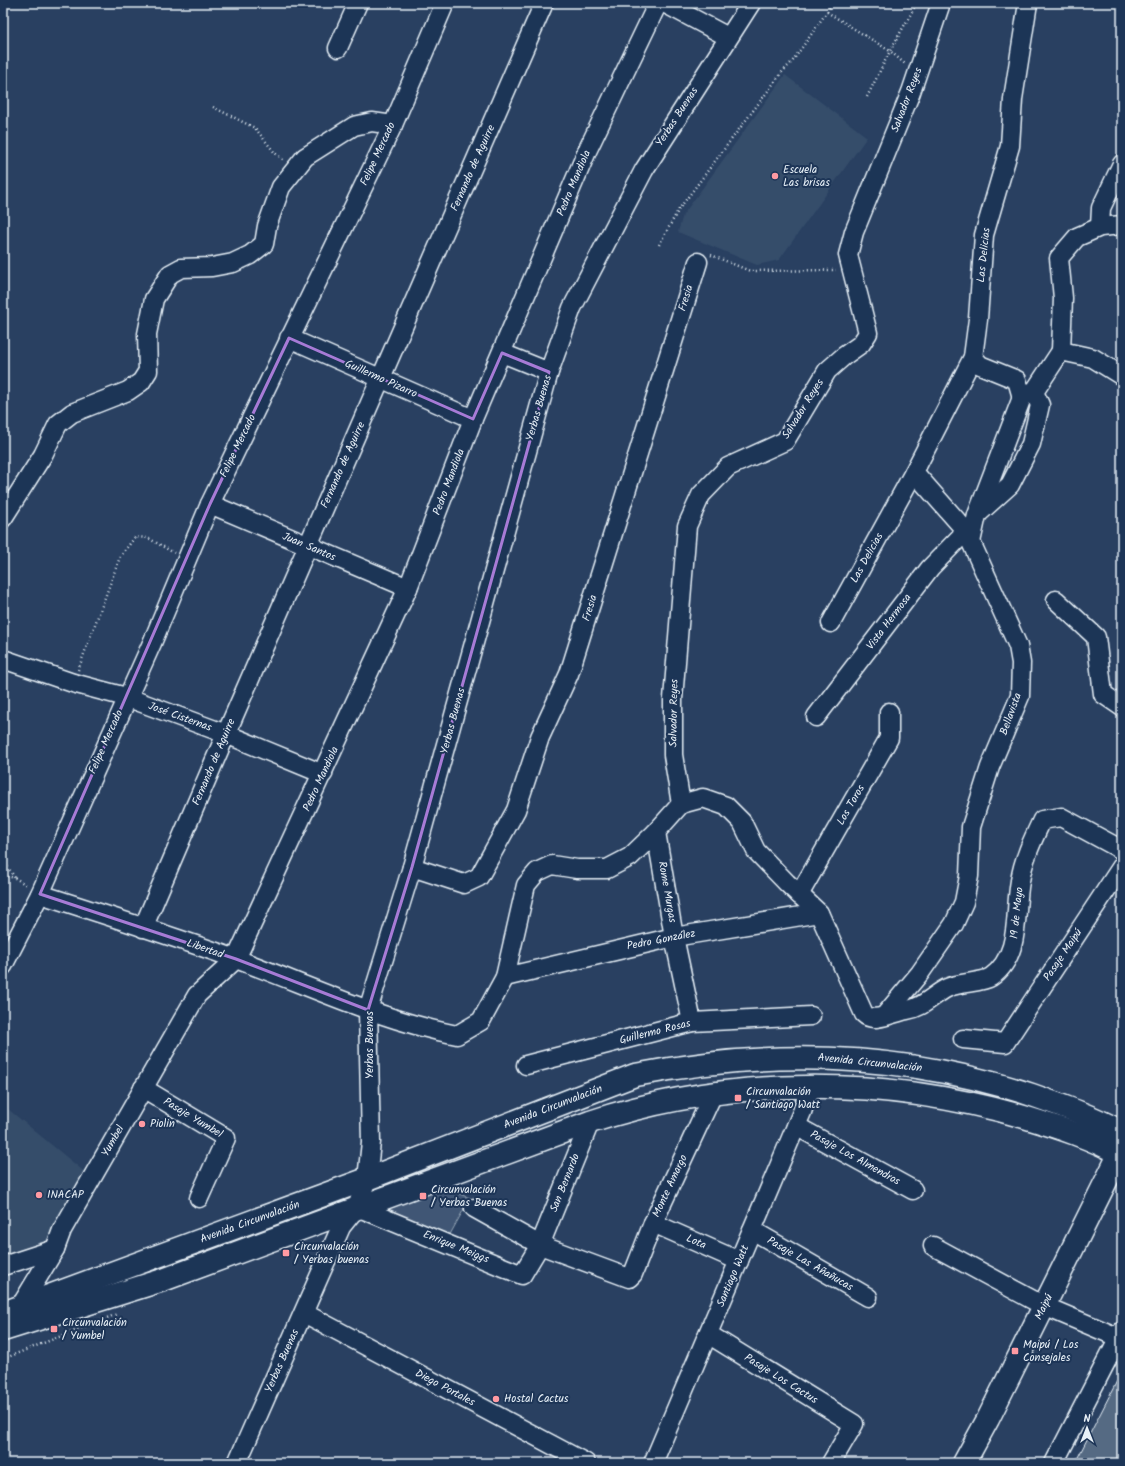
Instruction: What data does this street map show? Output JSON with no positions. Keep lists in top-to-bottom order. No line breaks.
{"streets":{"main road":["Avenida Circunvalación","Maipú"],"street":["Salvador Reyes","Yerbas Buenas","Felipe Mercado","Fernando de Aguirre","Pedro Mandiola","Las Delicias","Fresia","Guillermo Pizarro","Juan Santos","Vista Hermosa","Bellavista","José Cisternas","Los Toros","Rome Murgas","19 de Mayo","Pedro González","Libertad","Pasaje Maipú","Guillermo Rosas","Pasaje Yumbel","Yumbel","Pasaje Los Almendros","San Bernardo","Monte Amargo","Lota","Enrique Meiggs","Pasaje Las Añañucas","Santiago Watt","Pasaje Los Cactus","Diego Portales"]},"crossings":[["Yerbas Buenas","Fresia"],["Yerbas Buenas","Libertad"],["Yerbas Buenas","Avenida Circunvalación"],["Yerbas Buenas","Enrique Meiggs"],["Yerbas Buenas","Diego Portales"],["Felipe Mercado","Guillermo Pizarro"],["Felipe Mercado","Juan Santos"],["Felipe Mercado","José Cisternas"],["Felipe Mercado","Libertad"],["Fernando de Aguirre","Guillermo Pizarro"],["Fernando de Aguirre","Juan Santos"],["Fernando de Aguirre","José Cisternas"],["Fernando de Aguirre","Libertad"],["Pedro Mandiola","Guillermo Pizarro"],["Pedro Mandiola","Juan Santos"],["Pedro Mandiola","José Cisternas"],["Pedro Mandiola","Libertad"],["Pedro Mandiola","Yumbel"],["Vista Hermosa","Bellavista"],["Bellavista","19 de Mayo"],["Rome Murgas","Pedro González"],["Rome Murgas","Guillermo Rosas"],["Libertad","Yumbel"],["Avenida Circunvalación","Yumbel"],["Avenida Circunvalación","San Bernardo"],["Avenida Circunvalación","Monte Amargo"],["Avenida Circunvalación","Enrique Meiggs"],["Avenida Circunvalación","Santiago Watt"],["Avenida Circunvalación","Maipú"],["Pasaje Yumbel","Yumbel"],["Pasaje Los Almendros","Santiago Watt"],["San Bernardo","Monte Amargo"],["San Bernardo","Enrique Meiggs"],["Monte Amargo","Lota"],["Monte Amargo","Enrique Meiggs"],["Lota","Santiago Watt"],["Pasaje Las Añañucas","Santiago Watt"],["Santiago Watt","Pasaje Los Cactus"]],"places":{"other":["Escuela Las brisas","Piolin","INACAP","Hostal Cactus"],"transit":["Circunvalación / Santiago Watt","Circunvalación / Yerbas Buenas","Circunvalación / Yerbas buenas","Circunvalación / Yumbel","Maipú / Los Consejales"]},"north":"top"}
